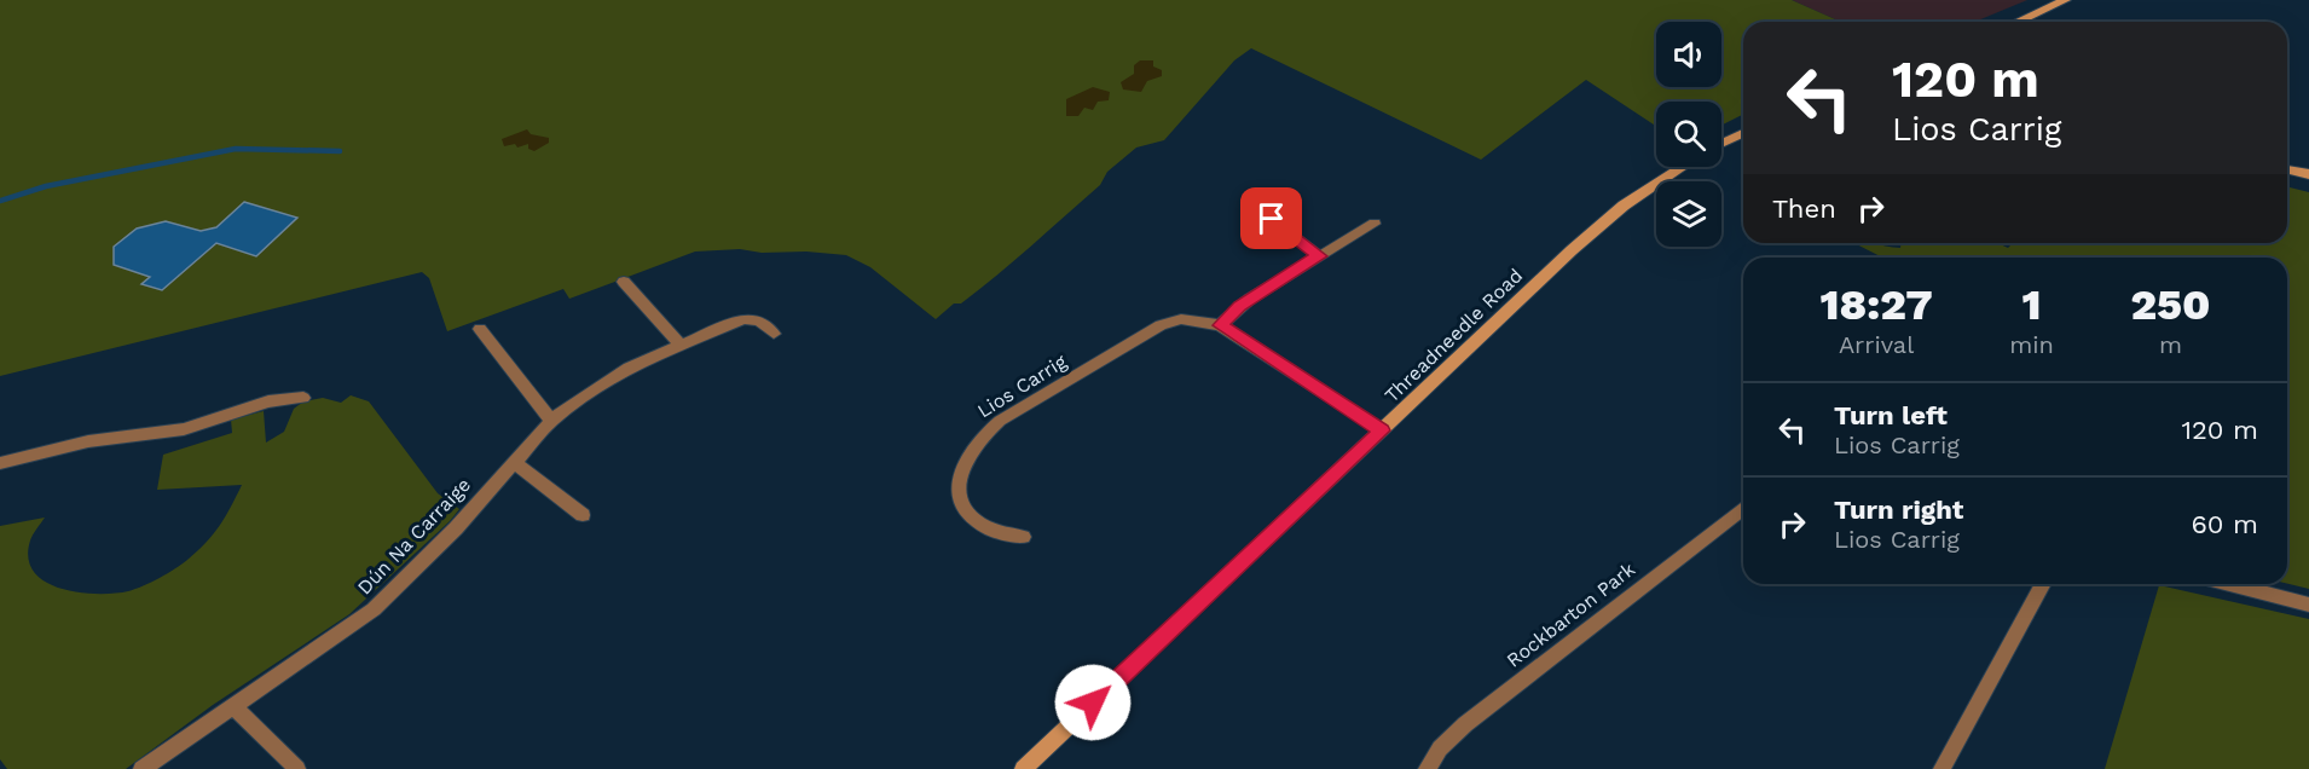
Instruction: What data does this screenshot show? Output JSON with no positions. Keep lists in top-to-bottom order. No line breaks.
{"streets":{"main road":["Threadneedle Road"],"street":["Lios Carrig","Dún Na Carraige","Rockbarton Park"]},"crossings":[["Threadneedle Road","Lios Carrig"]],"page":{"turn":["120 m","Lios Carrig"],"then":"Then","eta":["18:27","Arrival","1","min","250","m"],"list":[{"name":"Turn left","note":"Lios Carrig","value":"120 m"},{"name":"Turn right","note":"Lios Carrig","value":"60 m"}]}}
